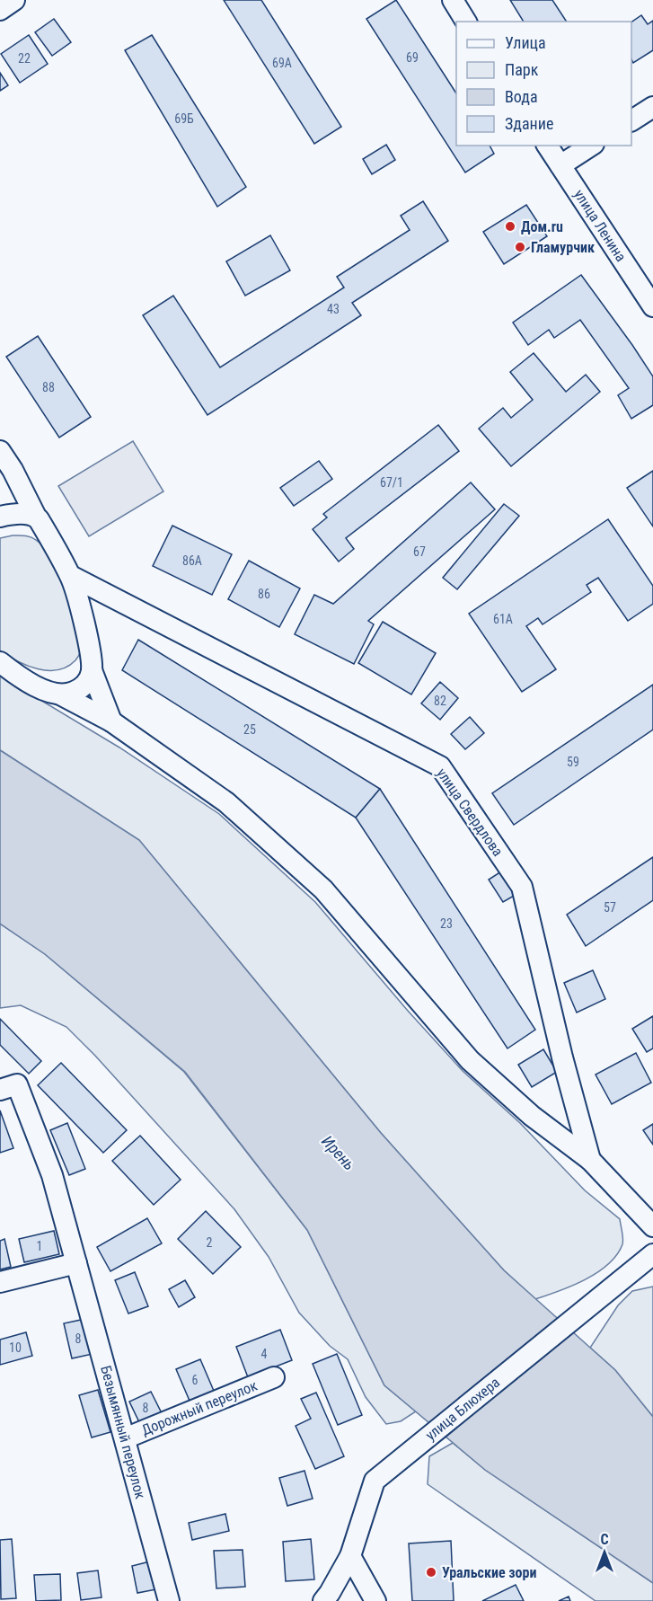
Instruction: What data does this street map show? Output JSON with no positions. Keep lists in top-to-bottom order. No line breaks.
{"streets":{"street":["улица Ленина","улица Свердлова","Дорожный переулок","улица Блюхера","Безымянный переулок"]},"crossings":[["Дорожный переулок","Безымянный переулок"]],"water":["Ирень"],"places":["Дом.ru","Гламурчик","Уральские зори"],"house_numbers":["69","22","69А","69Б","43","88","67/1","67","86А","86","61А","82","25","59","57","23","2","1","8","10","4","6","8"],"legend":["Улица","Парк","Вода","Здание"],"north":"top"}
